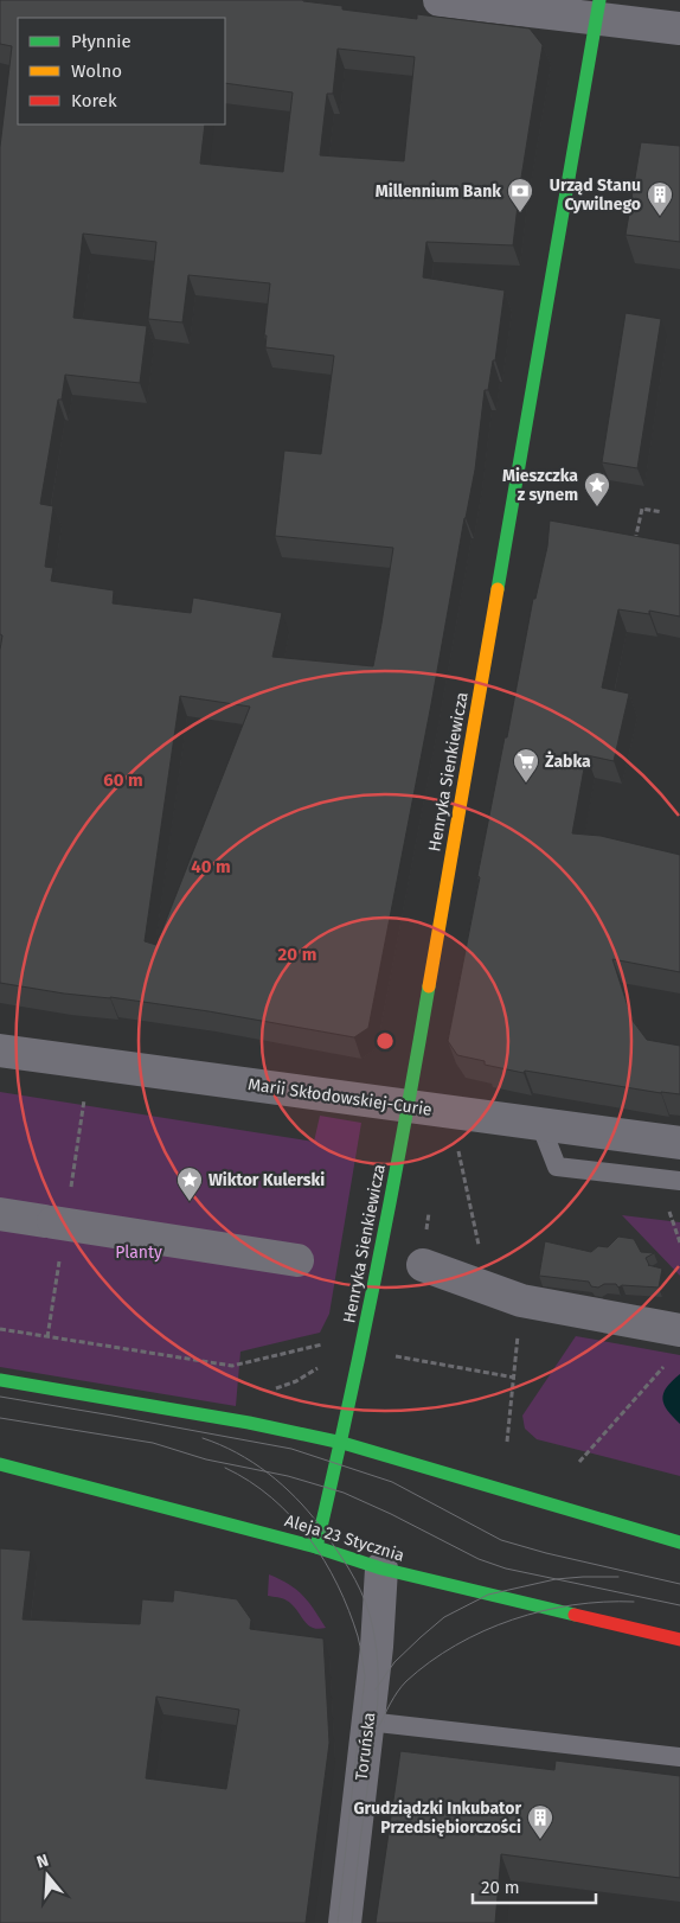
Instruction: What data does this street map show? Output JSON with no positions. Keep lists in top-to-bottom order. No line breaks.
{"streets":{"street":["Henryka Sienkiewicza","Marii Skłodowskiej-Curie","Aleja 23 Stycznia","Toruńska"]},"crossings":[["Henryka Sienkiewicza","Marii Skłodowskiej-Curie"],["Henryka Sienkiewicza","Aleja 23 Stycznia"],["Aleja 23 Stycznia","Toruńska"]],"parks":["Planty"],"places":{"bank":["Millennium Bank"],"building":["Urząd Stanu Cywilnego","Grudziądzki Inkubator Przedsiębiorczości"],"place":["Mieszczka z synem","Wiktor Kulerski"],"supermarket":["Żabka"]},"legend":["Płynnie","Wolno","Korek"],"scale_bar":"20 m","north":"top","rings":["60 m","40 m","20 m"]}
